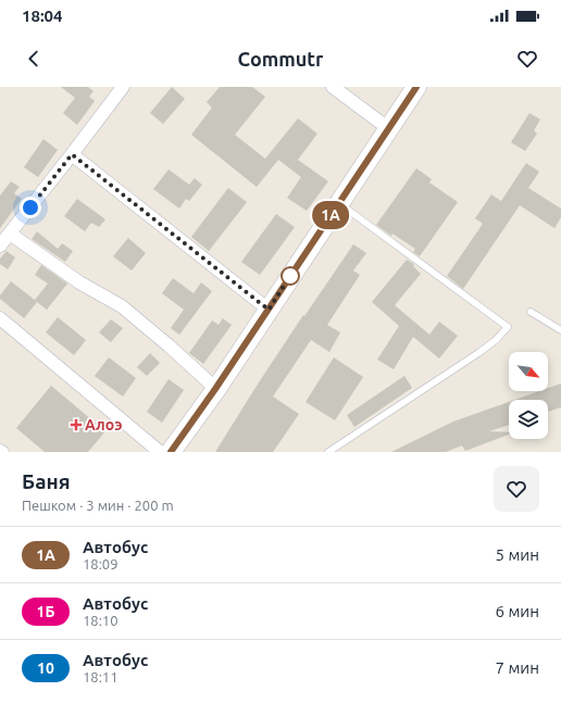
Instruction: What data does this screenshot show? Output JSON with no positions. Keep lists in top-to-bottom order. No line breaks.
{"places":{"health":["Алоэ"]},"lines":["bus line 1А"],"north":"bottom right","page":{"status":"18:04","header":"Commutr","on_map":"1А","heading":["Баня","Пешком · 3 мин · 200 m"],"list":[{"mark":"1А","name":"Автобус","note":"18:09","value":"5 мин"},{"mark":"1Б","name":"Автобус","note":"18:10","value":"6 мин"},{"mark":"10","name":"Автобус","note":"18:11","value":"7 мин"}]}}
